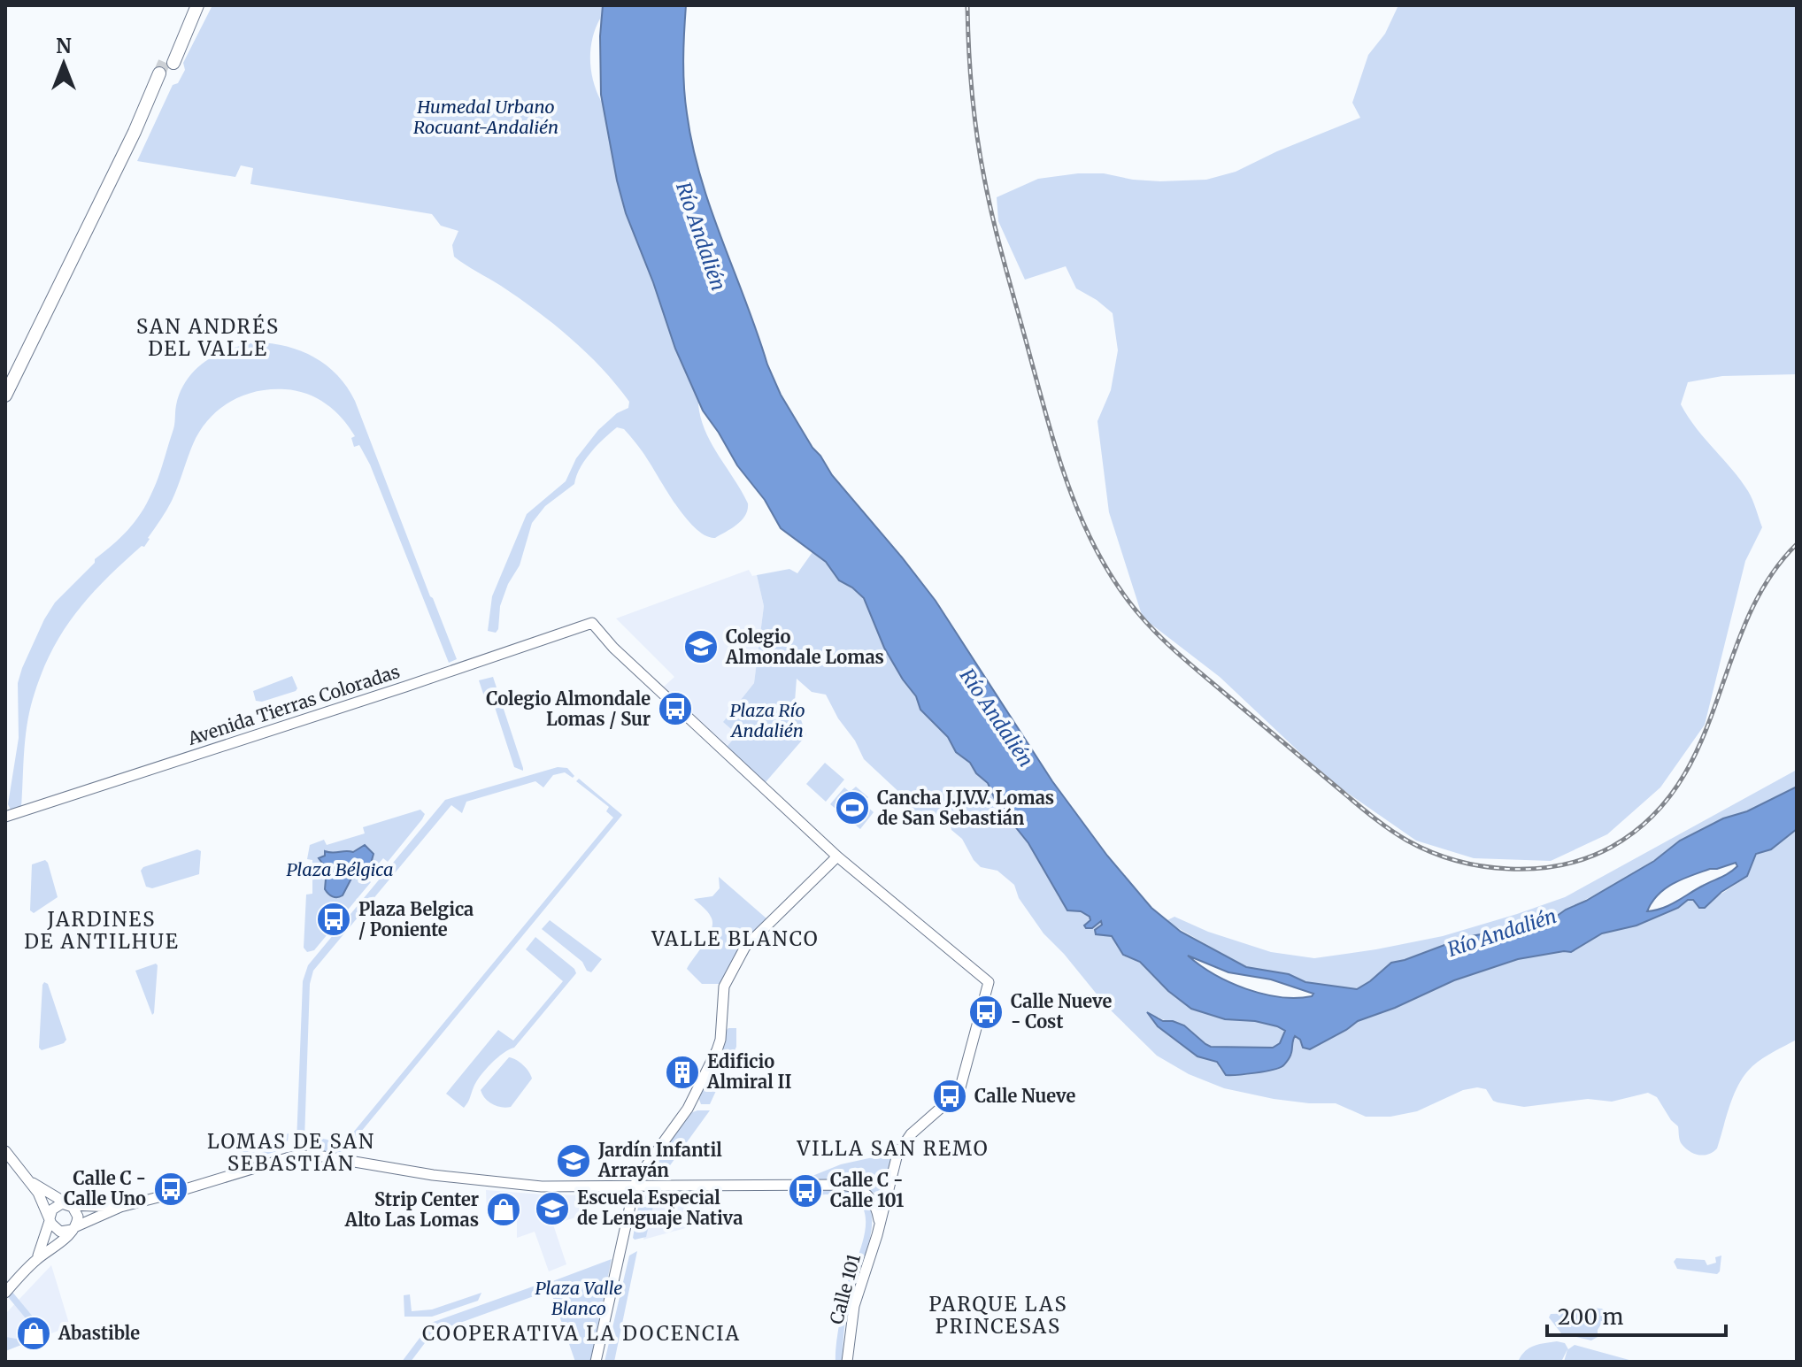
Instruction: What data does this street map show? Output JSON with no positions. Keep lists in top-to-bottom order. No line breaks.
{"streets":{"street":["Avenida Tierras Coloradas","Calle 101"]},"crossings":[["Avenida Tierras Coloradas","Calle 101"]],"districts":["SAN ANDRÉS DEL VALLE","JARDINES DE ANTILHUE","VALLE BLANCO","LOMAS DE SAN SEBASTIÁN","VILLA SAN REMO","PARQUE LAS PRINCESAS","COOPERATIVA LA DOCENCIA"],"water":["Río Andalién"],"parks":["Humedal Urbano Rocuant-Andalién","Plaza Río Andalién","Plaza Bélgica","Plaza Valle Blanco"],"places":{"school or university":["Colegio Almondale Lomas","Jardín Infantil Arrayán","Escuela Especial de Lenguaje Nativa"],"bus stop":["Colegio Almondale Lomas / Sur","Plaza Belgica / Poniente","Calle Nueve - Cost","Calle Nueve","Calle C - Calle Uno","Calle C - Calle 101"],"sports":["Cancha J.J.V.V. Lomas de San Sebastián"],"building":["Edificio Almiral II"],"shop":["Strip Center Alto Las Lomas","Abastible"]},"scale_bar":"200 m","north":"top"}
